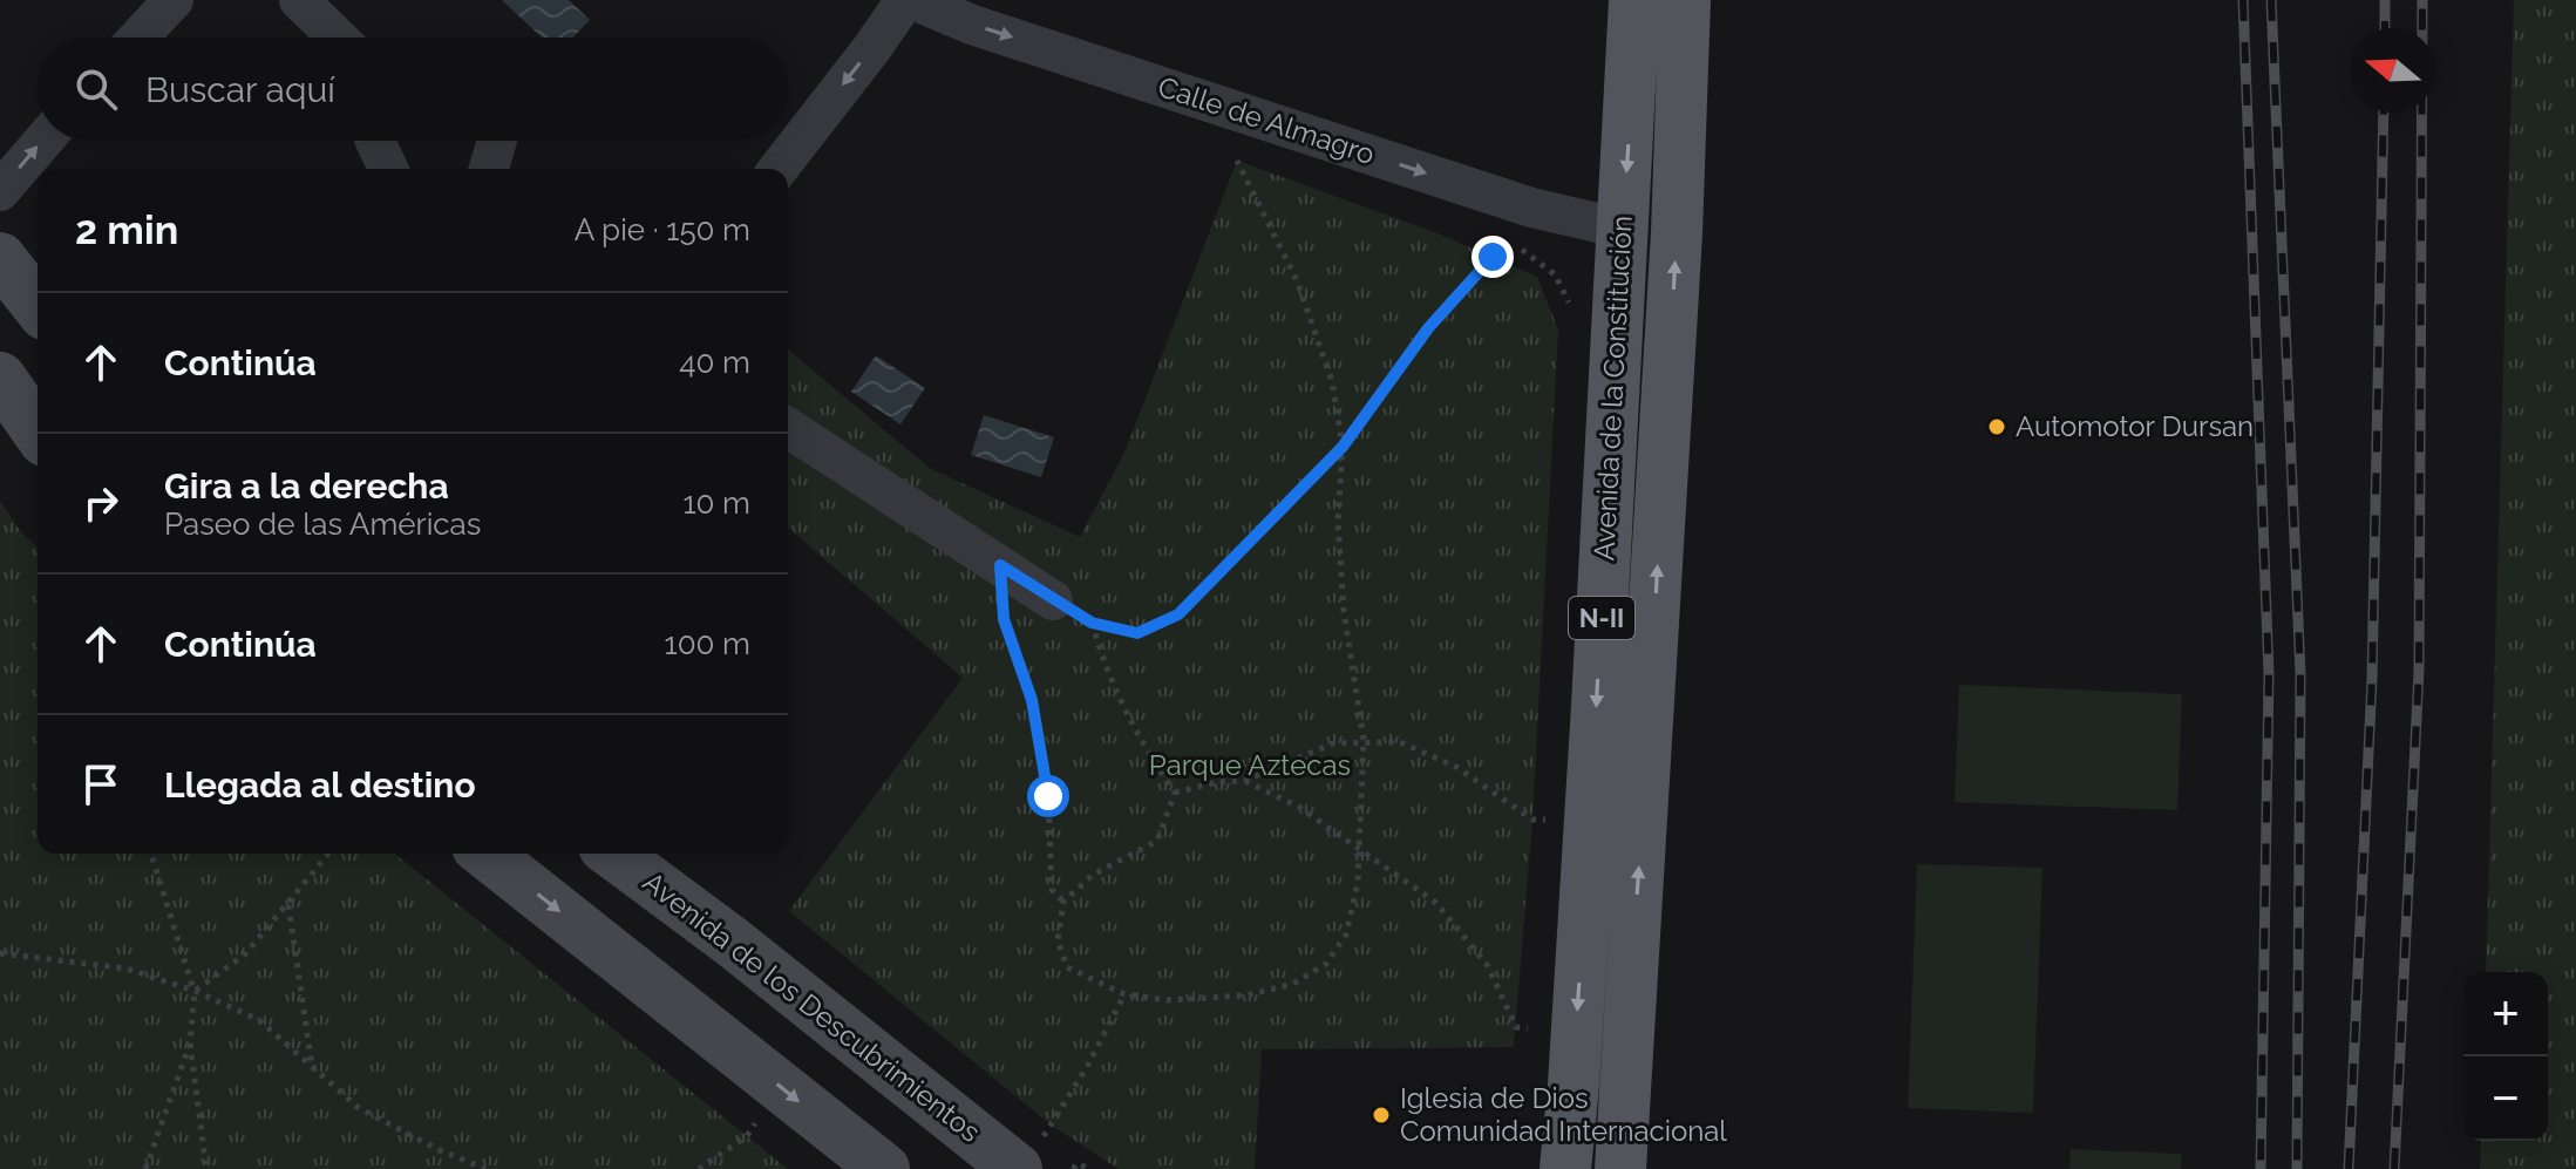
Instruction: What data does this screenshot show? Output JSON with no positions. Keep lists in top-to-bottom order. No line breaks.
{"streets":{"main road":["Avenida de la Constitución","N-II"],"street":["Calle de Almagro","Avenida de los Descubrimientos"]},"crossings":[["Calle de Almagro","Avenida de la Constitución"]],"one_way":["Calle de Almagro"],"parks":["Parque Aztecas"],"places":["Automotor Dursan","Iglesia de Dios Comunidad Internacional"],"north":"left","page":{"search":"Buscar aquí","heading":["2 min","A pie · 150 m"],"list":[["Continúa","40 m"],["Gira a la derecha","Paseo de las Américas","10 m"],["Continúa","100 m"],"Llegada al destino"],"map_buttons":["+","−"]}}
